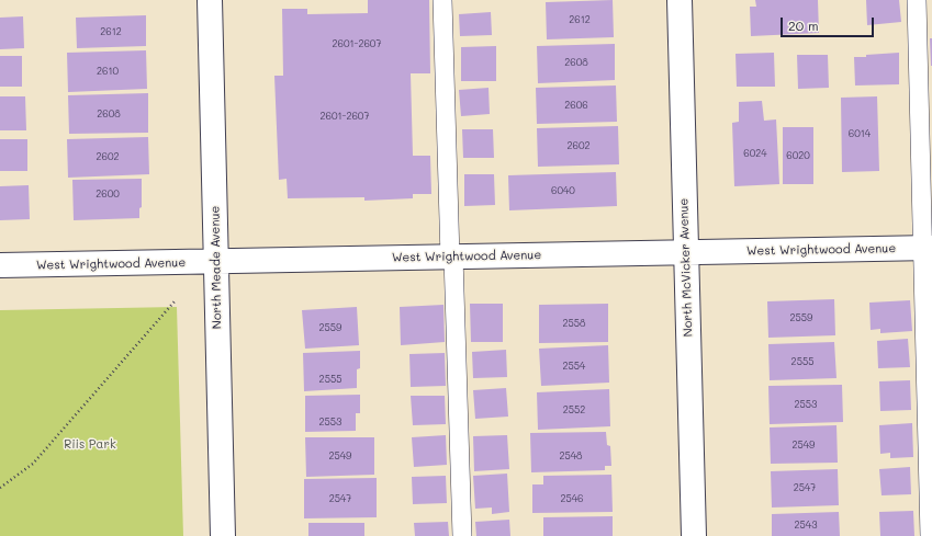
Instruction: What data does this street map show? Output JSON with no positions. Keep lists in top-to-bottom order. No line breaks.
{"streets":{"street":["West Wrightwood Avenue","North Meade Avenue","North McVicker Avenue"]},"crossings":[["West Wrightwood Avenue","North Meade Avenue"],["West Wrightwood Avenue","North McVicker Avenue"]],"parks":["Riis Park"],"house_numbers":["2612","2612","2601-2607","2608","2610","2606","2608","2601-2607","6014","2602","6024","6020","2602","6040","2600","2559","2558","2559","2555","2554","2555","2553","2552","2553","2549","2549","2548","2547","2547","2546","2543"],"scale_bar":"20 m"}
